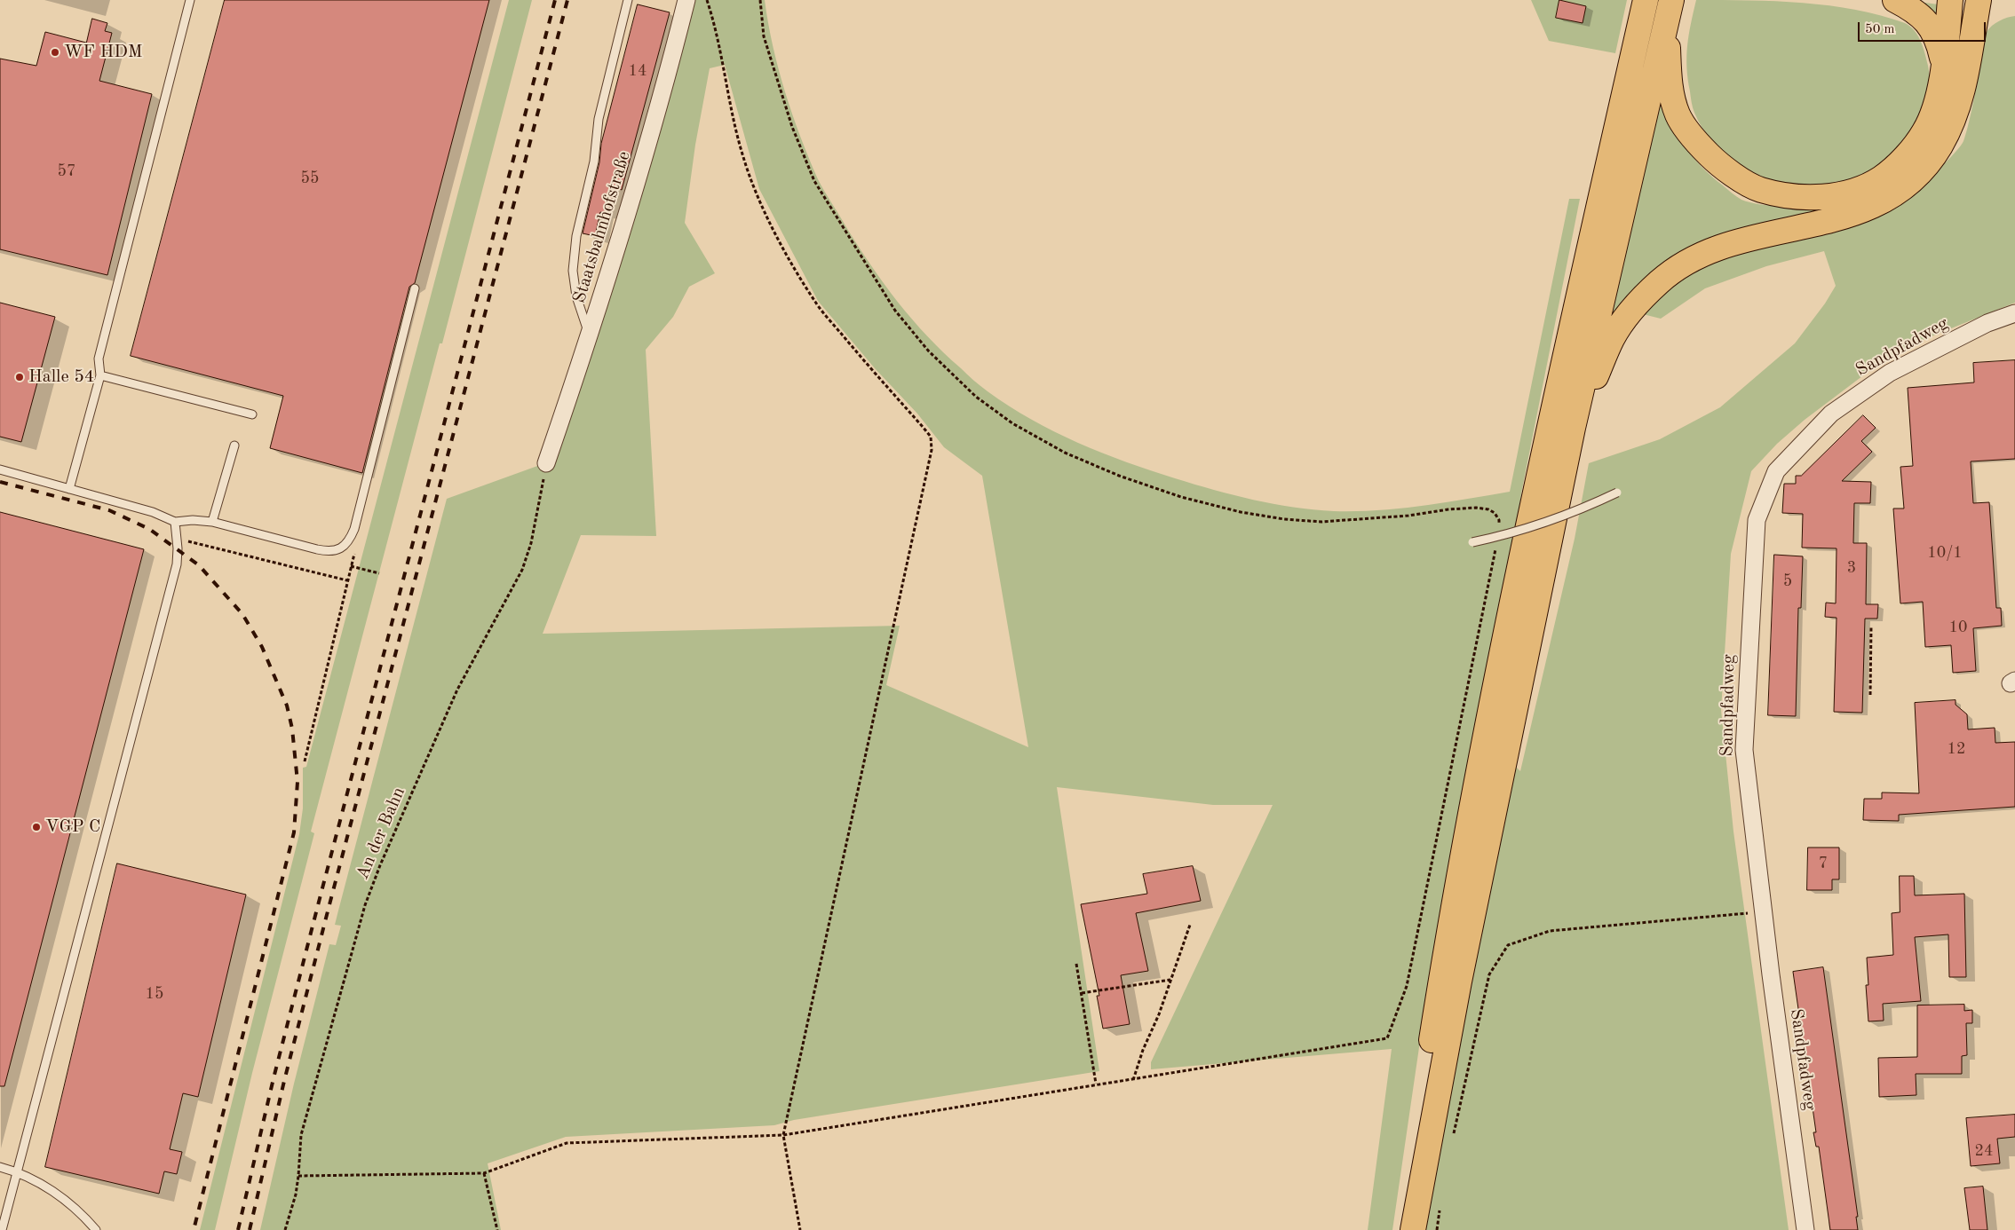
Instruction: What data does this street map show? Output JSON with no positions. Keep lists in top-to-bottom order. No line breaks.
{"streets":{"street":["Staatsbahnhofstraße","Sandpfadweg"],"path":["An der Bahn"]},"crossings":[["Staatsbahnhofstraße","An der Bahn"]],"places":["WF HDM","Halle 54","VGP C"],"house_numbers":["14","57","55","10/1","3","5","10","12","7","15","24"],"scale_bar":"50 m"}
